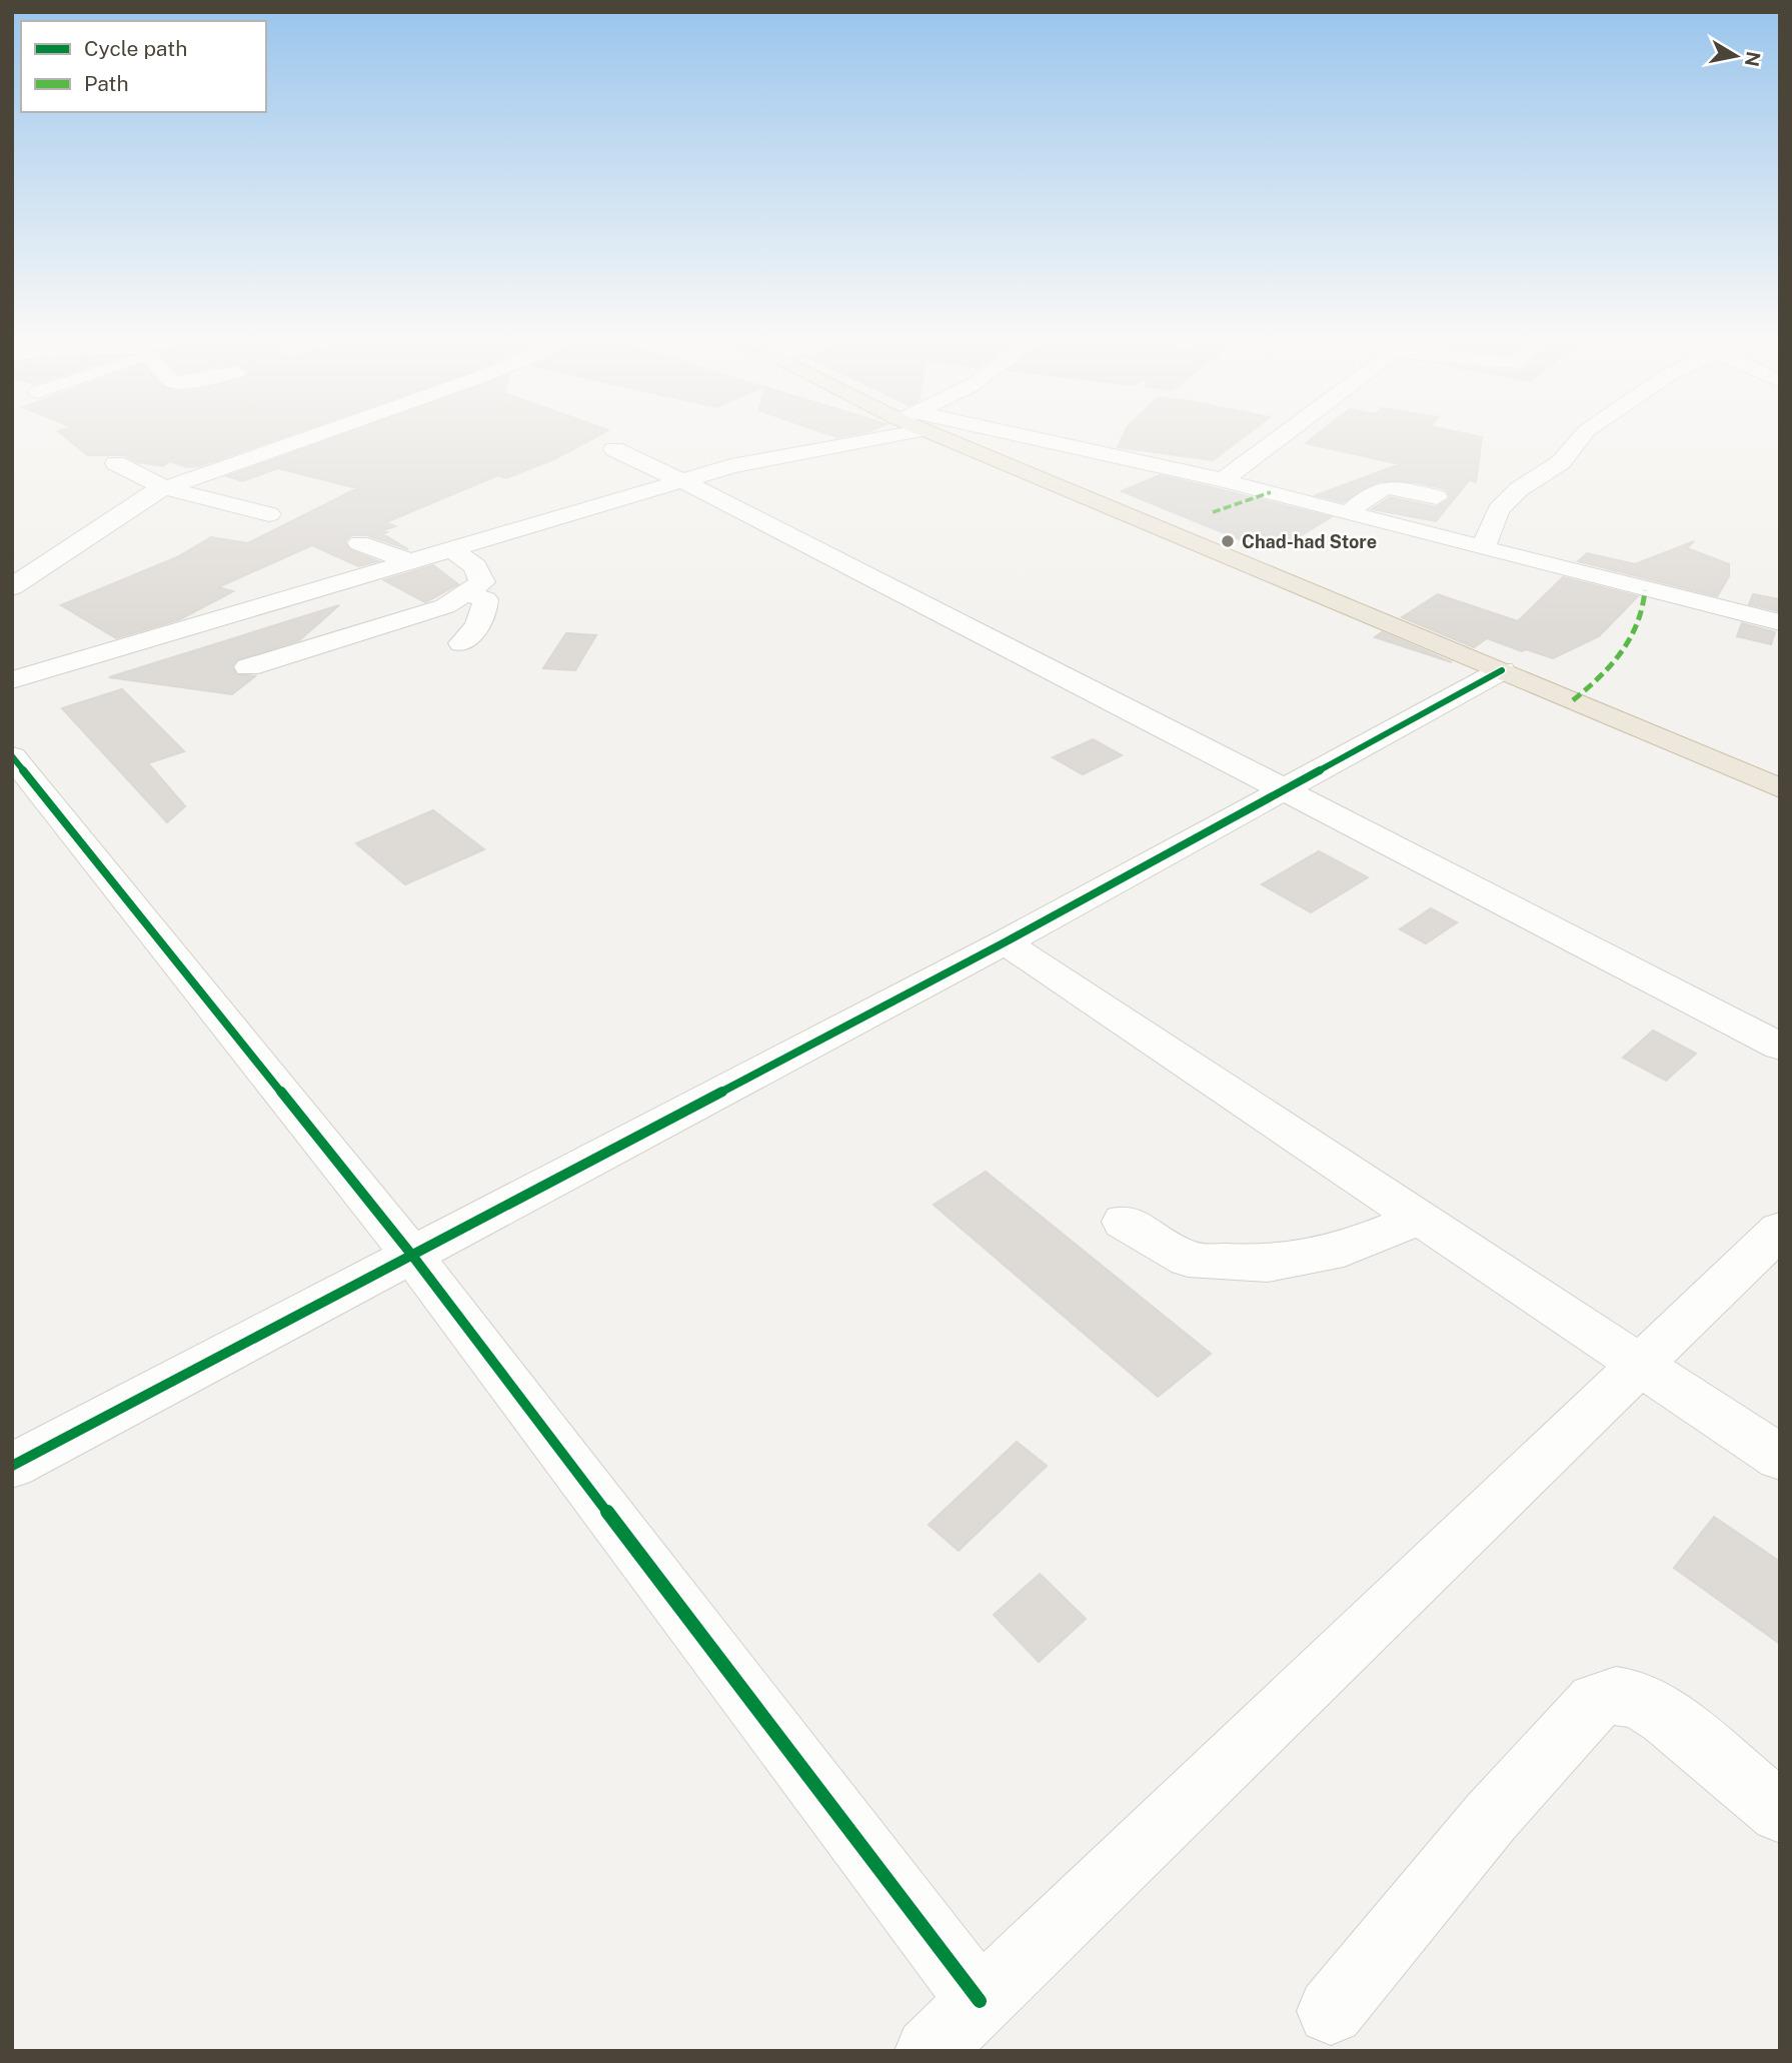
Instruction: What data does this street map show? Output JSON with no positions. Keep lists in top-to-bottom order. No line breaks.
{"places":["Chad-had Store"],"legend":["Cycle path","Path"],"north":"right"}
